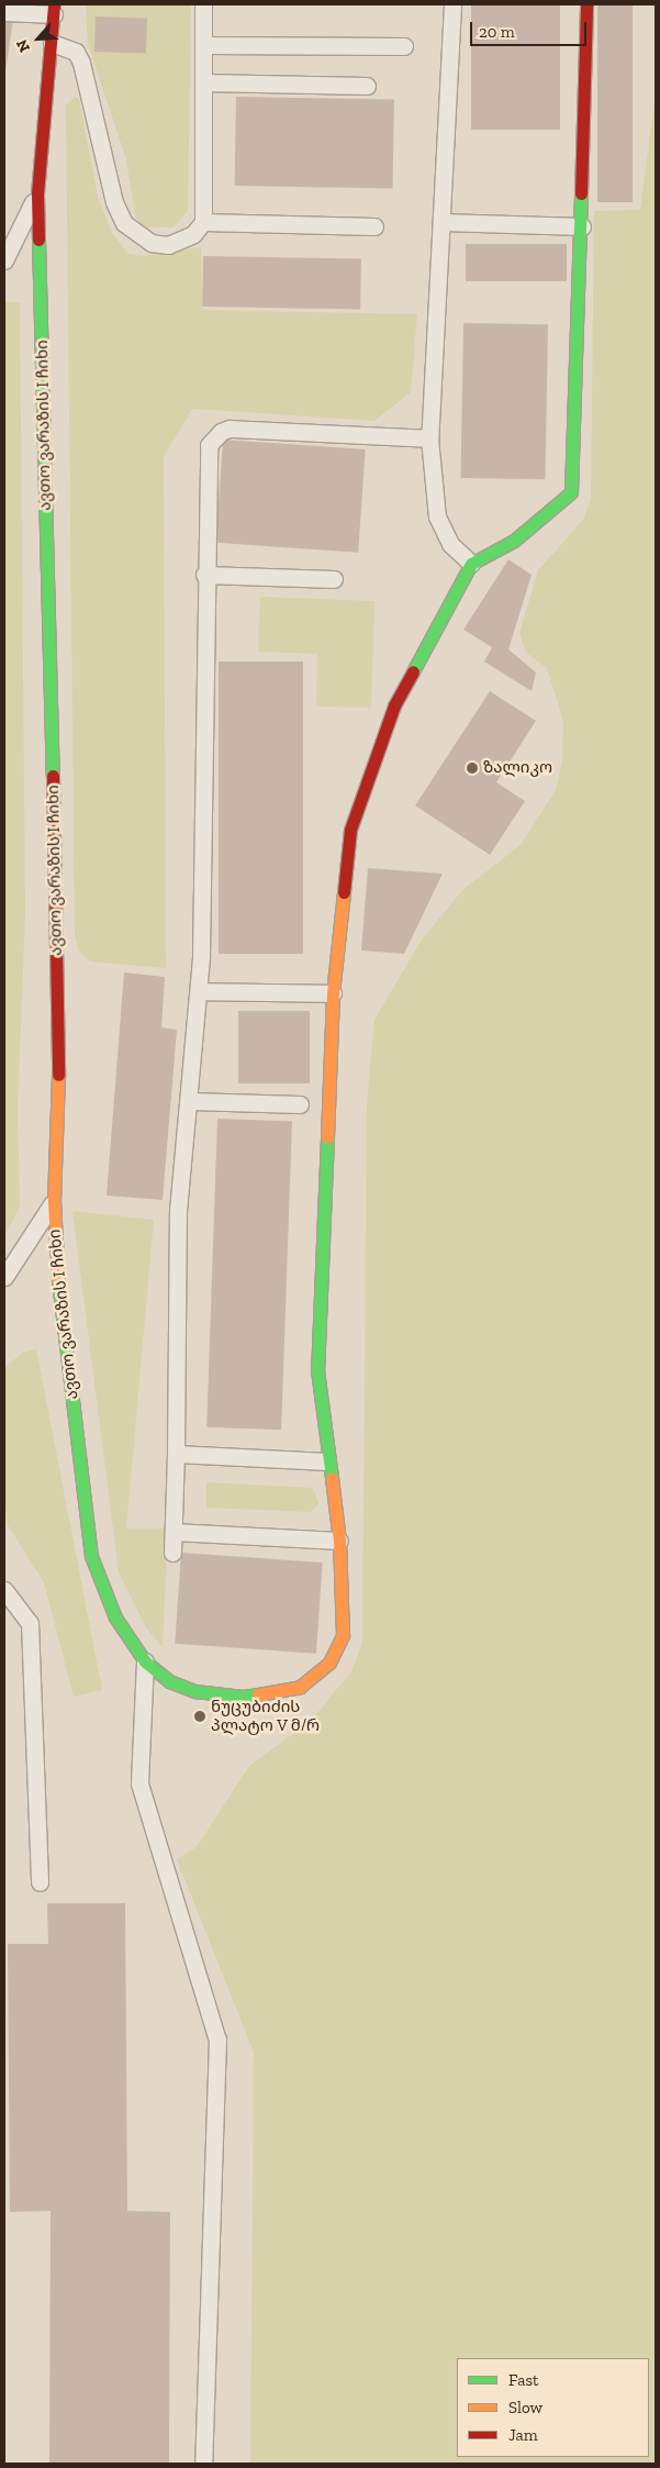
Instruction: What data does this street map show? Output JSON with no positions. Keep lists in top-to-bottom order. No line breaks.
{"streets":{"street":["ავთო ვარაზის I ჩიხი"]},"places":["ზალიკო","ნუცუბიძის პლატო V მ/რ"],"legend":["Fast","Slow","Jam"],"scale_bar":"20 m","north":"bottom left"}
